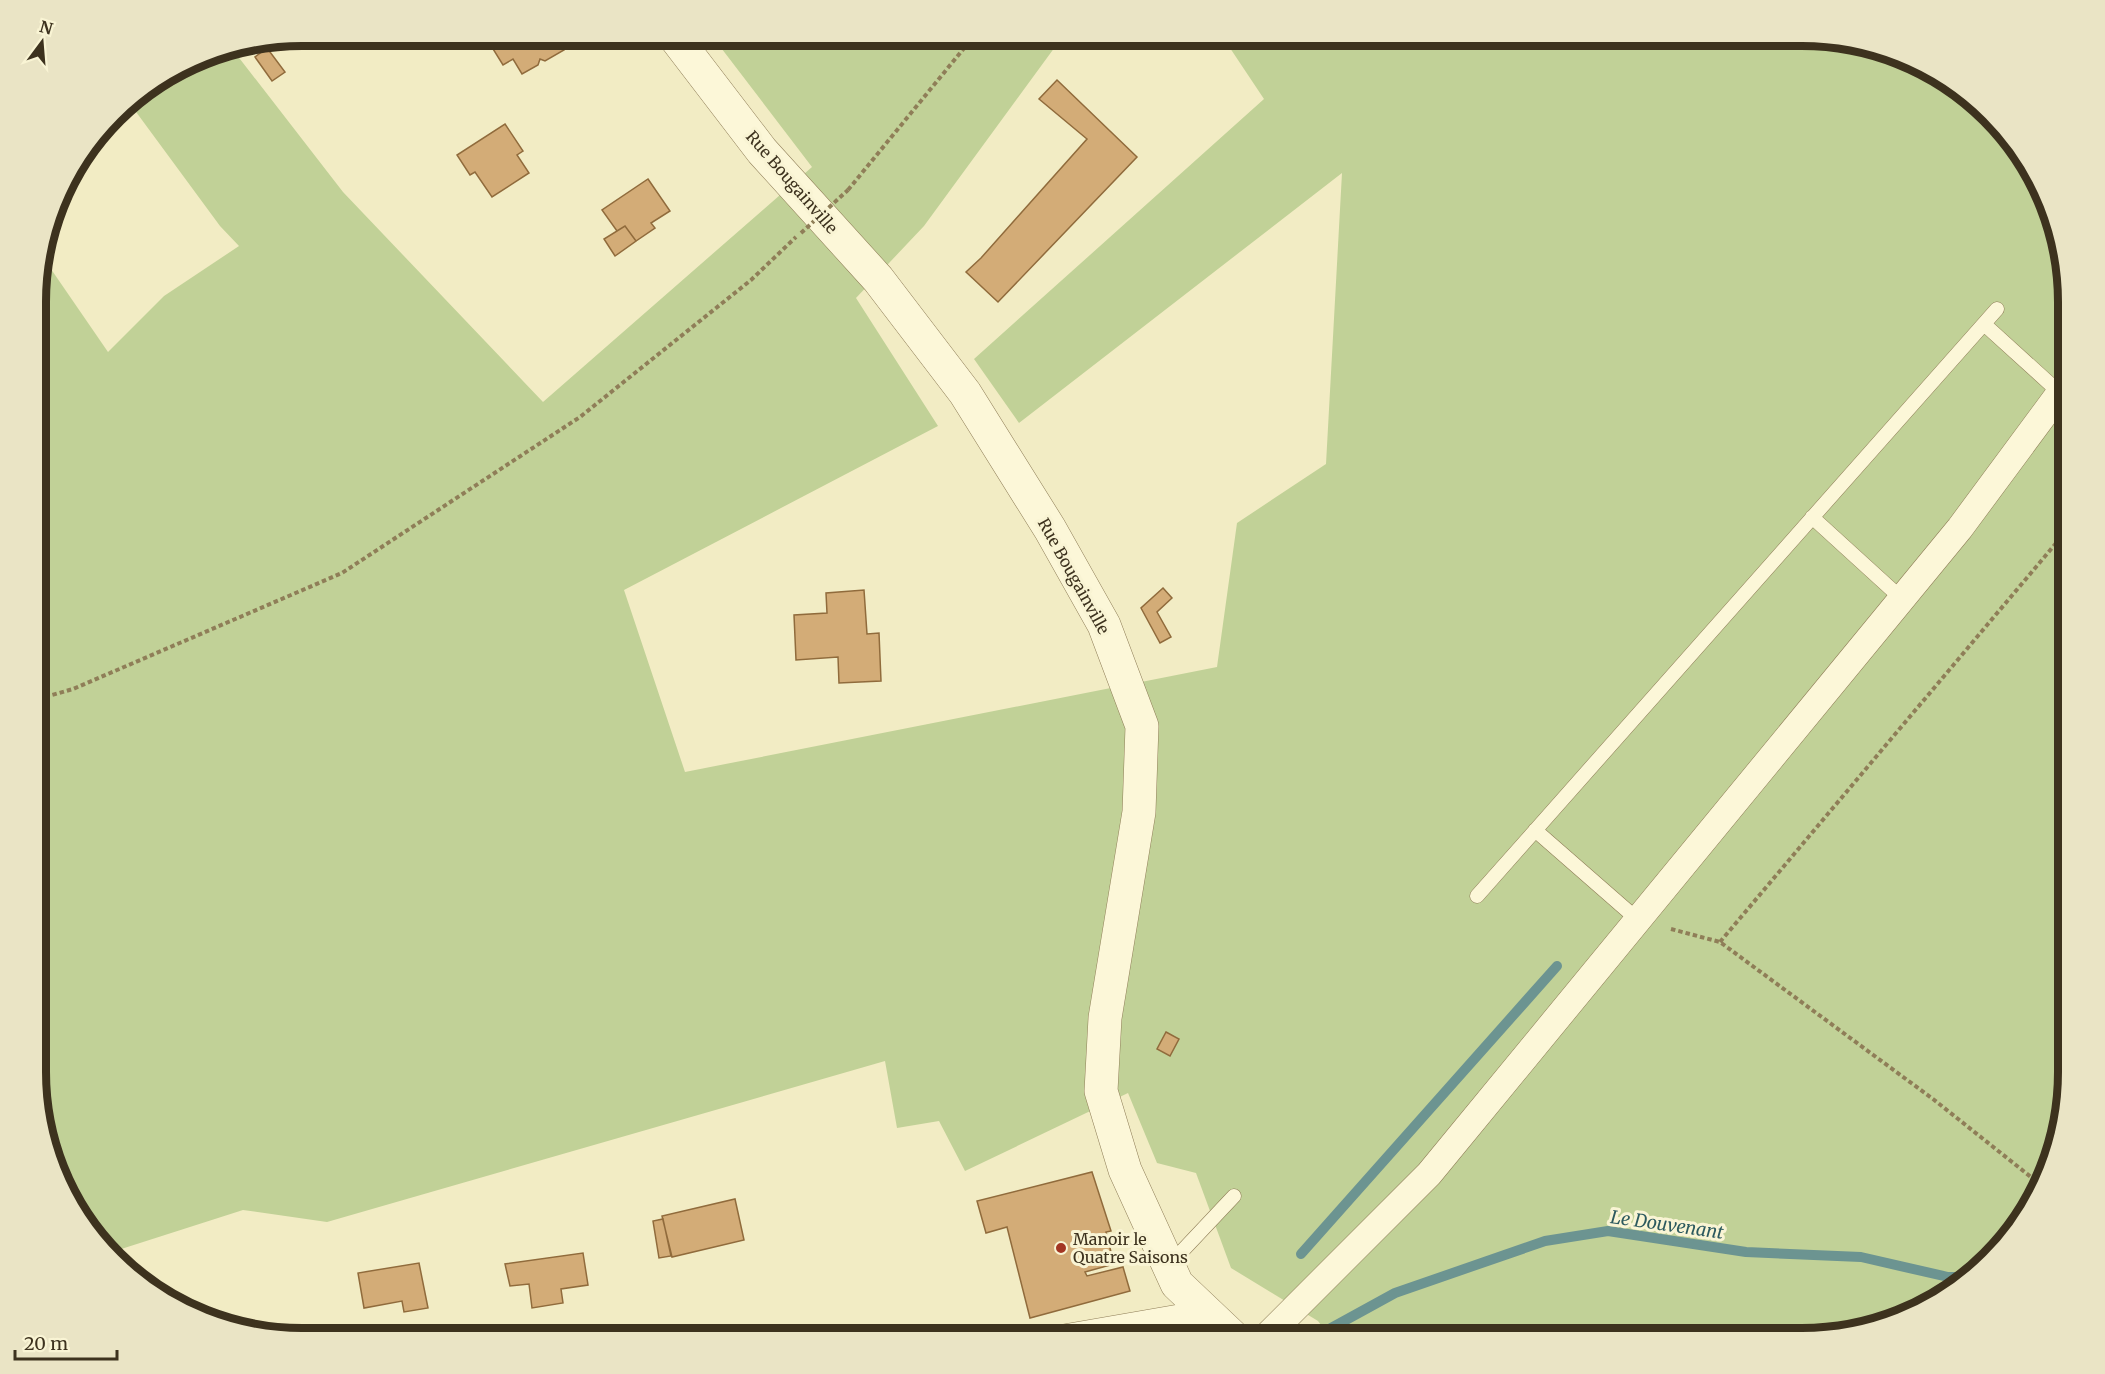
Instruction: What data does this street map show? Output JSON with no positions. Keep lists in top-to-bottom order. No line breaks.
{"streets":{"street":["Rue Bougainville"]},"water":["Le Douvenant"],"places":["Manoir le Quatre Saisons"],"scale_bar":"20 m","north":"top"}
